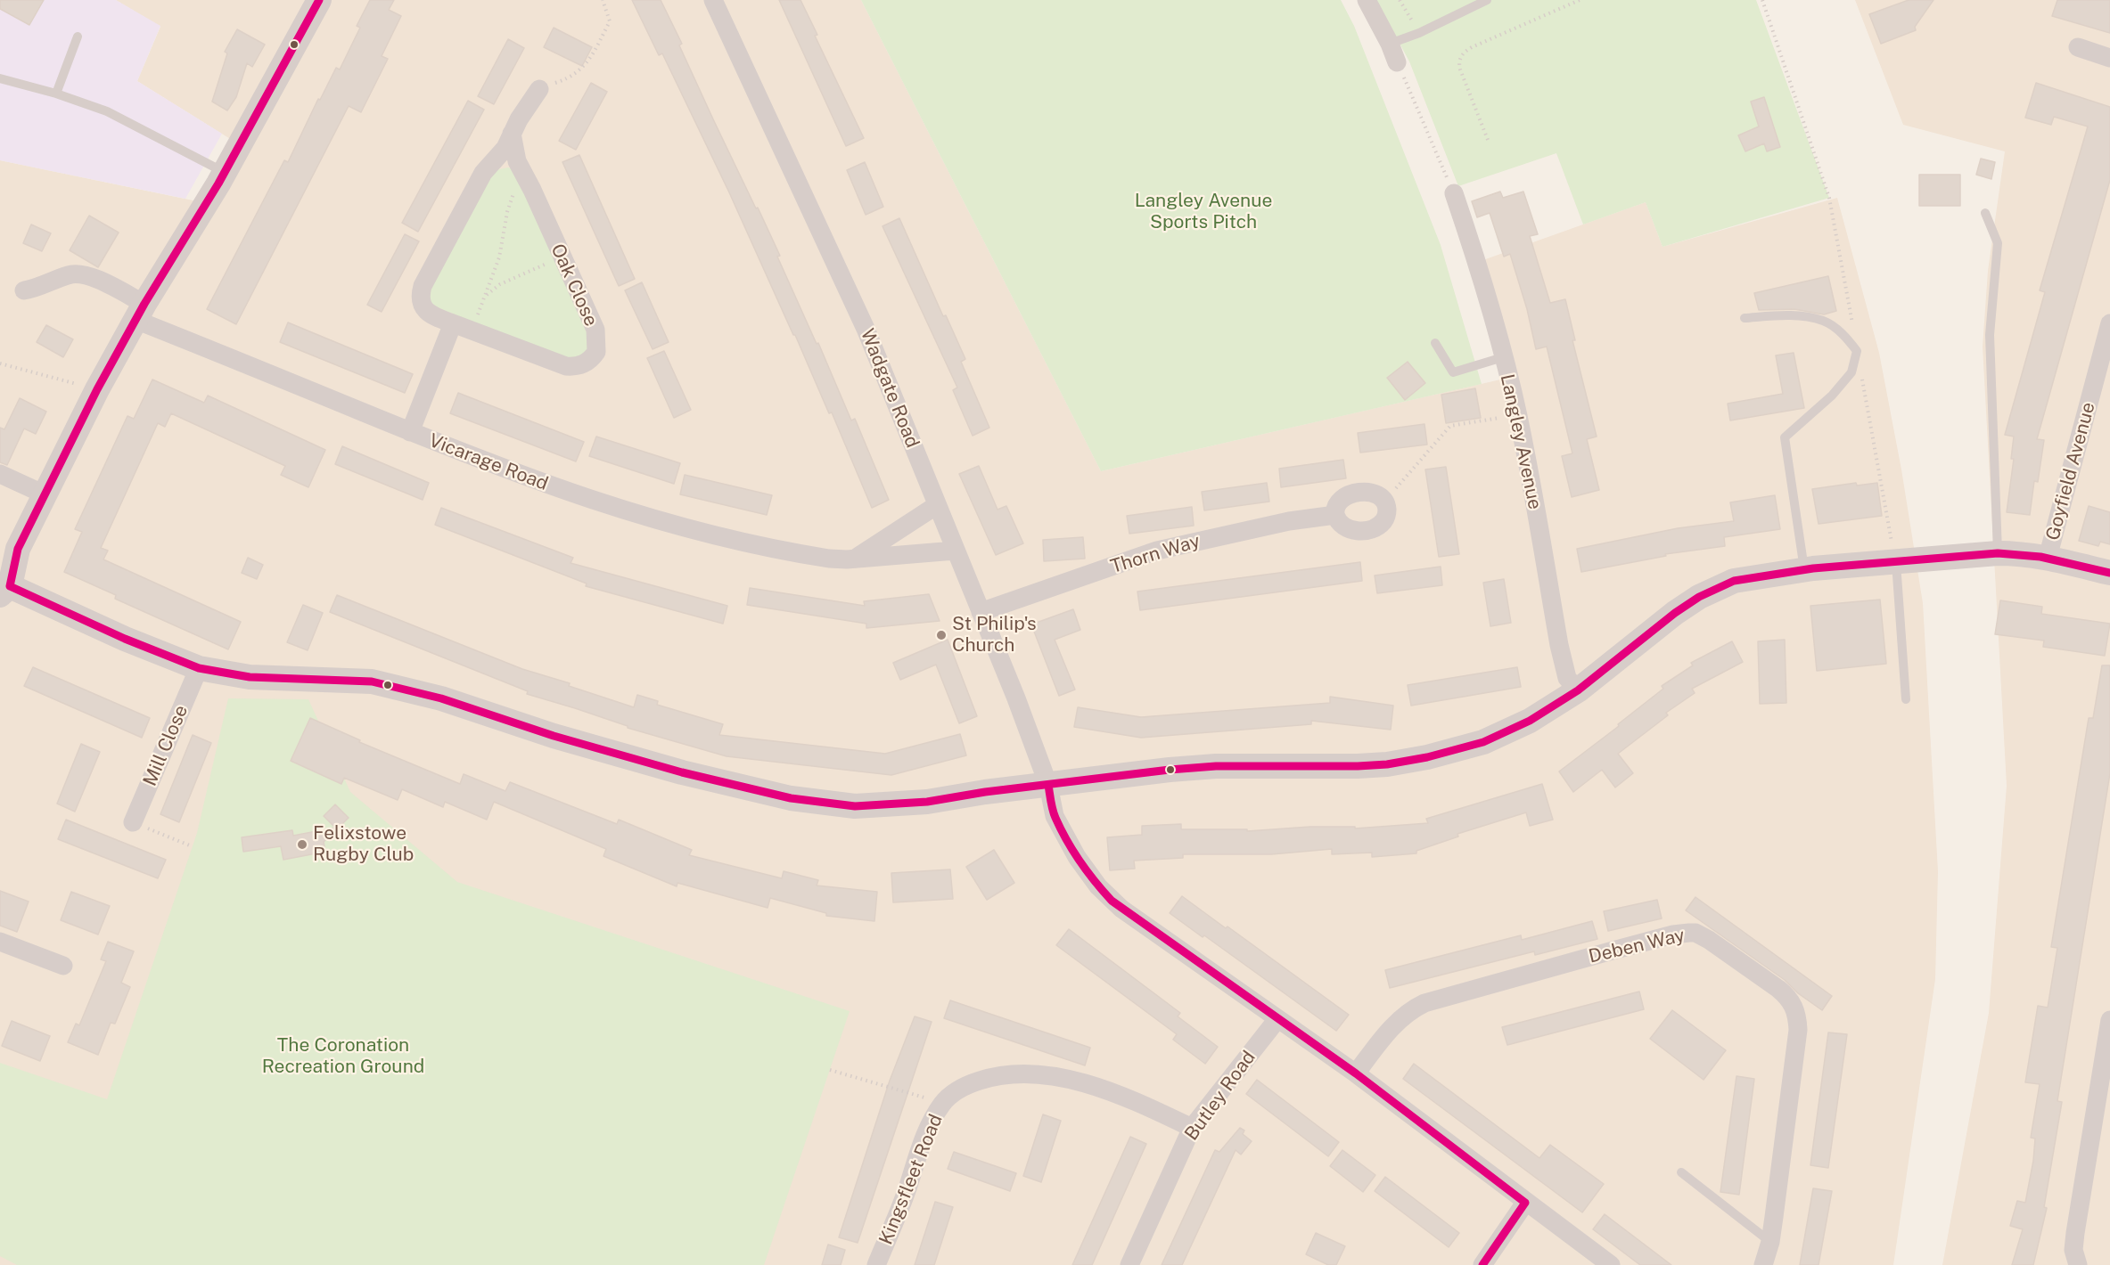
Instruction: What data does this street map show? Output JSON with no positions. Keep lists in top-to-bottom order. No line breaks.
{"streets":{"street":["Oak Close","Wadgate Road","Langley Avenue","Vicarage Road","Goyfield Avenue","Thorn Way","Mill Close","Deben Way","Butley Road","Kingsfleet Road"]},"crossings":[["Wadgate Road","Vicarage Road"],["Wadgate Road","Thorn Way"],["Wadgate Road","Deben Way"],["Wadgate Road","Butley Road"],["Butley Road","Kingsfleet Road"]],"parks":["Langley Avenue Sports Pitch","The Coronation Recreation Ground"],"places":["St Philip's Church","Felixstowe Rugby Club"]}
